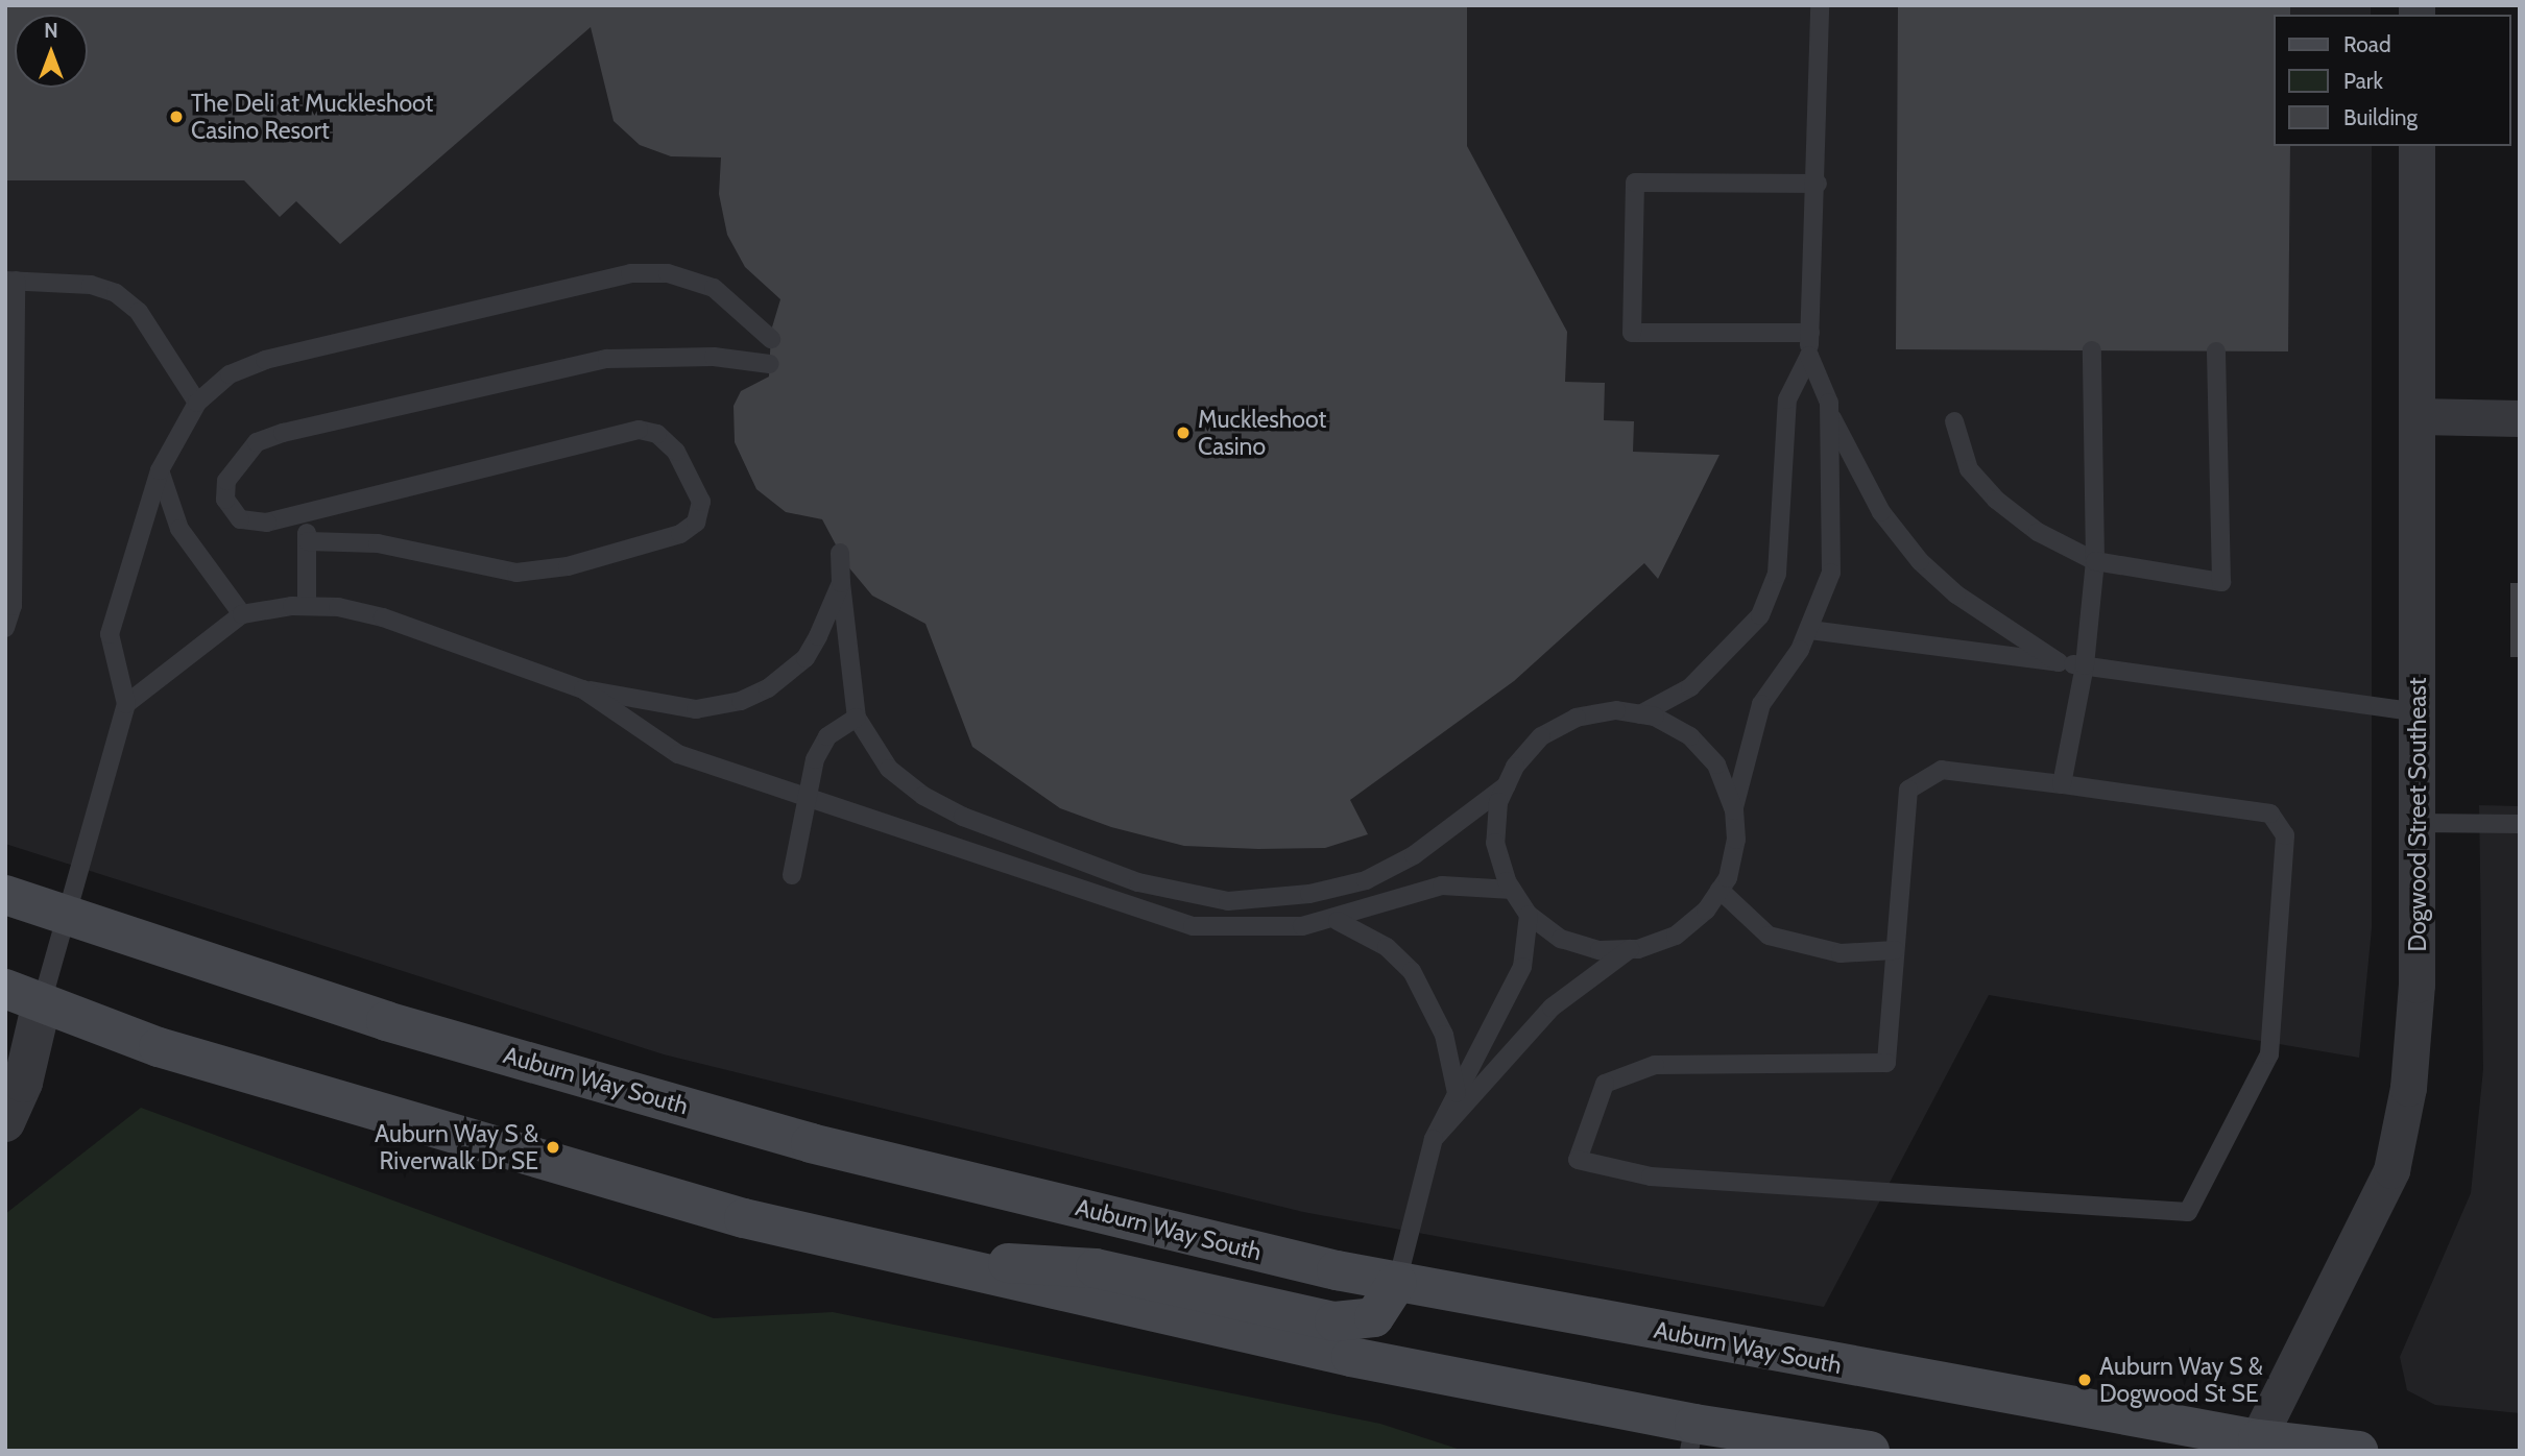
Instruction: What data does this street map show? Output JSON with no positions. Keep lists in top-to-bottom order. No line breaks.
{"streets":{"main road":["Auburn Way South"],"street":["Dogwood Street Southeast"]},"crossings":[["Dogwood Street Southeast","Auburn Way South"]],"places":["The Deli at Muckleshoot Casino Resort","Muckleshoot Casino","Auburn Way S & Riverwalk Dr SE","Auburn Way S & Dogwood St SE"],"legend":["Road","Park","Building"],"north":"top"}
